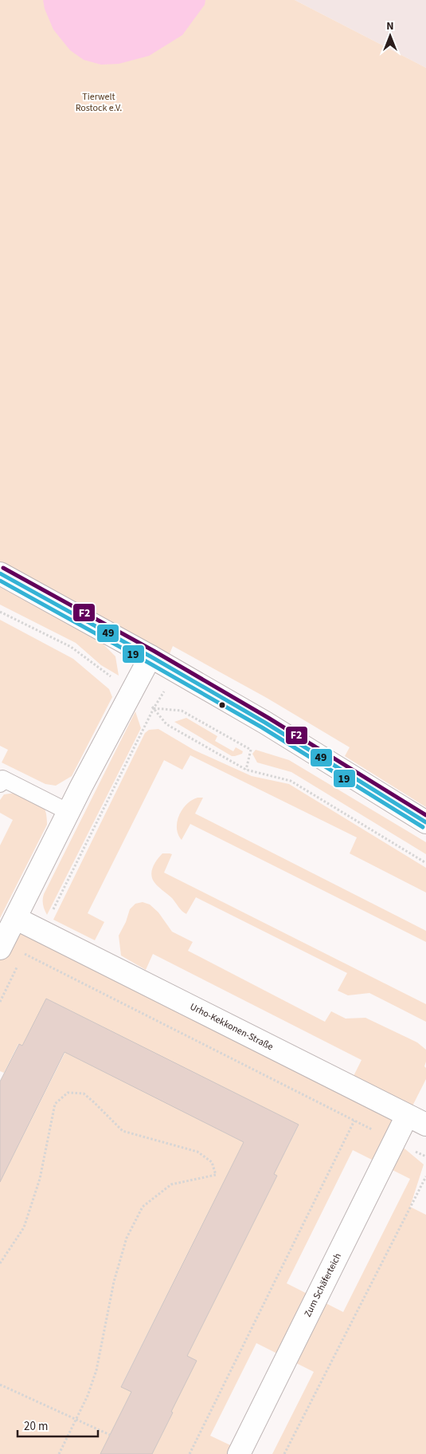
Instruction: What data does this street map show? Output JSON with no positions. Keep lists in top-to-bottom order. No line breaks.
{"streets":{"street":["Urho-Kekkonen-Straße","Zum Schäferteich"]},"crossings":[["Urho-Kekkonen-Straße","Zum Schäferteich"]],"parks":["Tierwelt Rostock e.V."],"lines":["transit line F2","transit line 49","transit line 19"],"scale_bar":"20 m","north":"top"}
